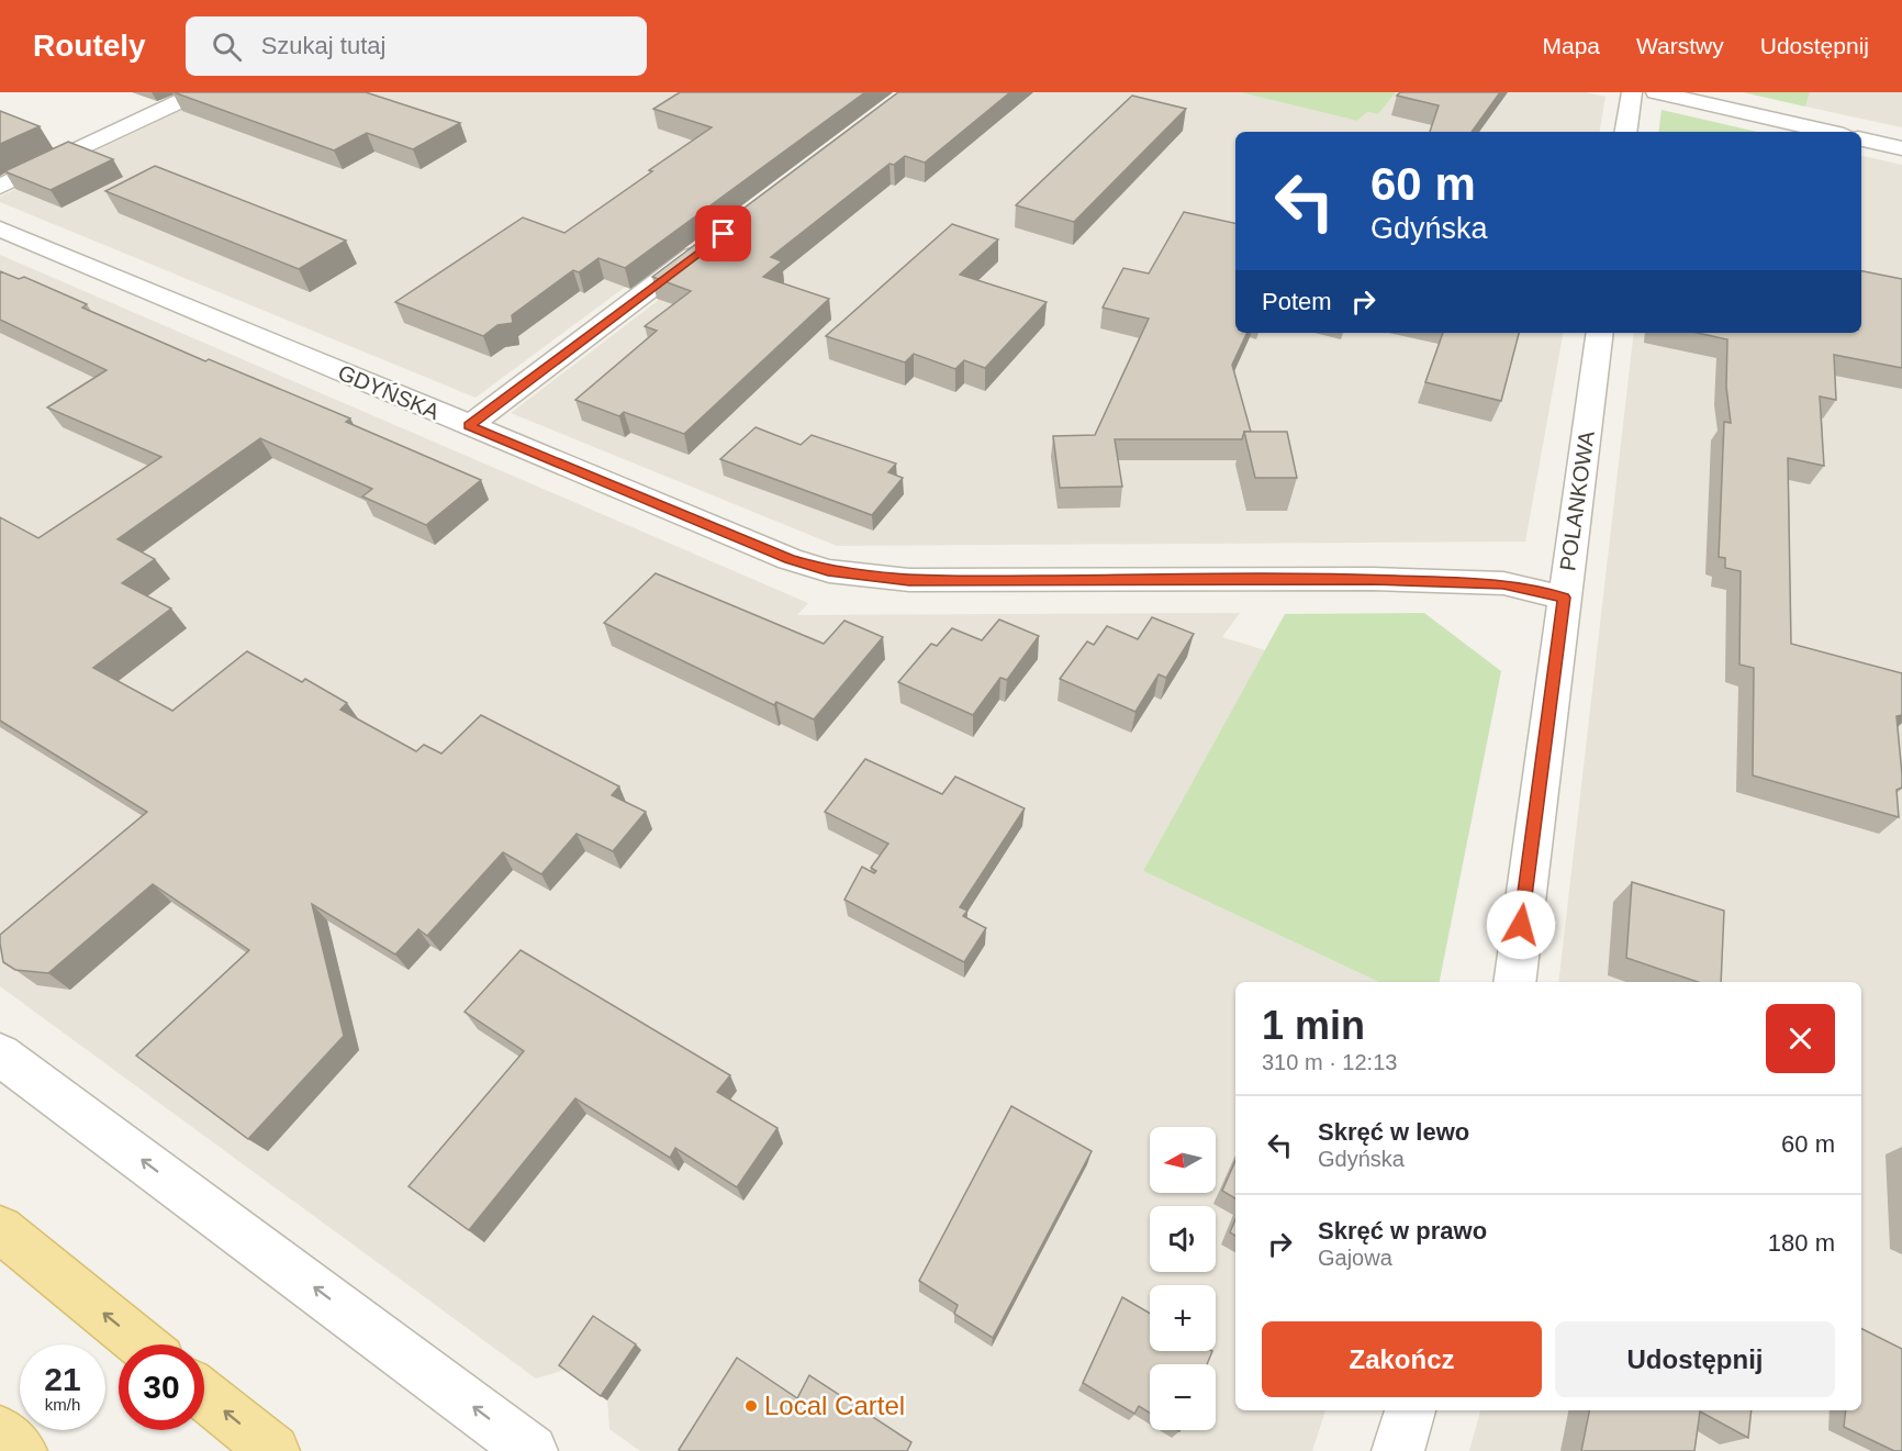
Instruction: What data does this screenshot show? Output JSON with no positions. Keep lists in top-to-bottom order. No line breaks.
{"streets":{"street":["GDYŃSKA","POLANKOWA"]},"crossings":[["GDYŃSKA","POLANKOWA"]],"places":["Local Cartel"],"north":"left","page":{"header":"Routely","search":"Szukaj tutaj","nav":["Mapa","Warstwy","Udostępnij"],"turn":["60 m","Gdyńska"],"then":"Potem","heading":["1 min","310 m · 12:13"],"list":[{"name":"Skręć w lewo","note":"Gdyńska","value":"60 m"},{"name":"Skręć w prawo","note":"Gajowa","value":"180 m"}],"map_buttons":["+","−"],"buttons":["Zakończ","Udostępnij"],"speed":"21 km/h","limit":"30"}}
